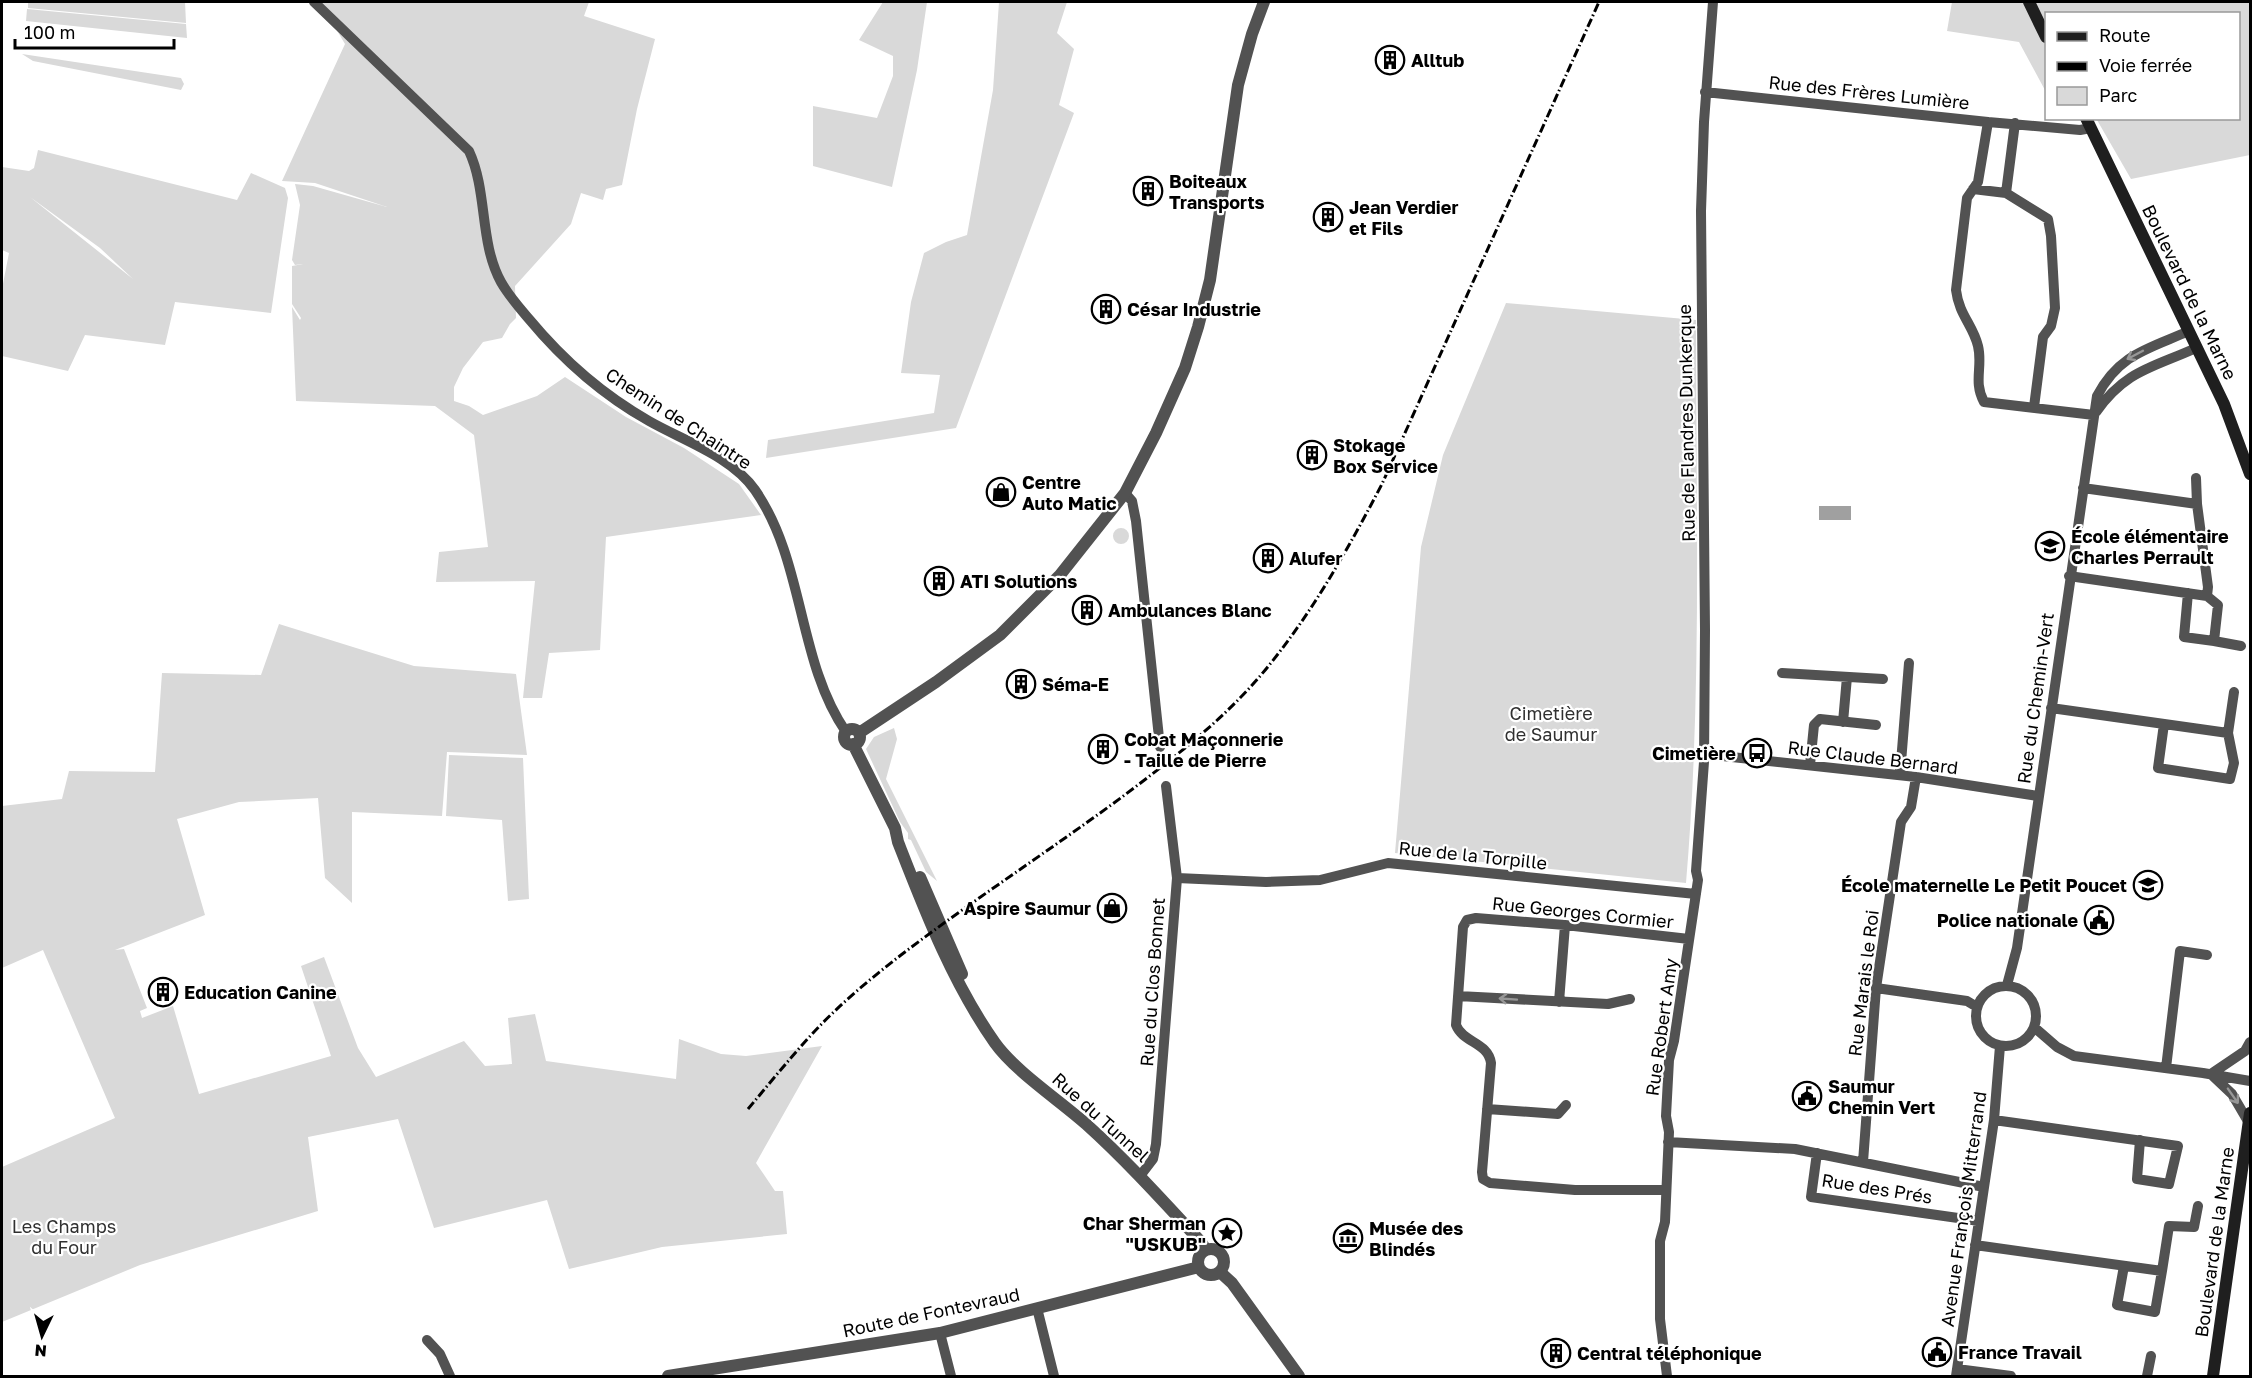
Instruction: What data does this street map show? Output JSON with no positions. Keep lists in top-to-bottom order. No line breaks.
{"streets":{"main road":["Boulevard de la Marne"],"street":["Rue des Frères Lumière","Chemin de Chaintre","Rue de Flandres Dunkerque","Rue du Chemin-Vert","Rue Claude Bernard","Rue de la Torpille","Rue Georges Cormier","Rue du Clos Bonnet","Rue Marais le Roi","Rue Robert Amy","Rue du Tunnel","Rue des Prés","Avenue François Mitterrand","Route de Fontevraud"]},"crossings":[["Rue des Frères Lumière","Rue de Flandres Dunkerque"],["Rue des Frères Lumière","Rue du Chemin-Vert"],["Boulevard de la Marne","Rue du Chemin-Vert"],["Chemin de Chaintre","Rue du Tunnel"],["Rue de Flandres Dunkerque","Rue Claude Bernard"],["Rue de Flandres Dunkerque","Rue Robert Amy"],["Rue du Chemin-Vert","Rue Claude Bernard"],["Rue du Chemin-Vert","Avenue François Mitterrand"],["Rue Claude Bernard","Rue Marais le Roi"],["Rue Claude Bernard","Rue Robert Amy"],["Rue de la Torpille","Rue du Clos Bonnet"],["Rue de la Torpille","Rue Robert Amy"],["Rue Georges Cormier","Rue Robert Amy"],["Rue du Clos Bonnet","Rue du Tunnel"],["Rue Marais le Roi","Rue des Prés"],["Rue Robert Amy","Rue des Prés"],["Rue du Tunnel","Route de Fontevraud"],["Rue des Prés","Avenue François Mitterrand"]],"parks":["Cimetière de Saumur","Les Champs du Four"],"places":{"building":["Alltub","Boiteaux Transports","Jean Verdier et Fils","César Industrie","Stokage Box Service","Alufer","ATI Solutions","Ambulances Blanc","Séma-E","Cobat Maçonnerie - Taille de Pierre","Education Canine","Central téléphonique"],"shop":["Centre Auto Matic","Aspire Saumur"],"school or university":["École élémentaire Charles Perrault","École maternelle Le Petit Poucet"],"bus stop":["Cimetière"],"public building":["Police nationale","Saumur Chemin Vert","France Travail"],"place":["Char Sherman \"USKUB\""],"museum":["Musée des Blindés"]},"legend":["Route","Voie ferrée","Parc"],"scale_bar":"100 m","north":"bottom"}
